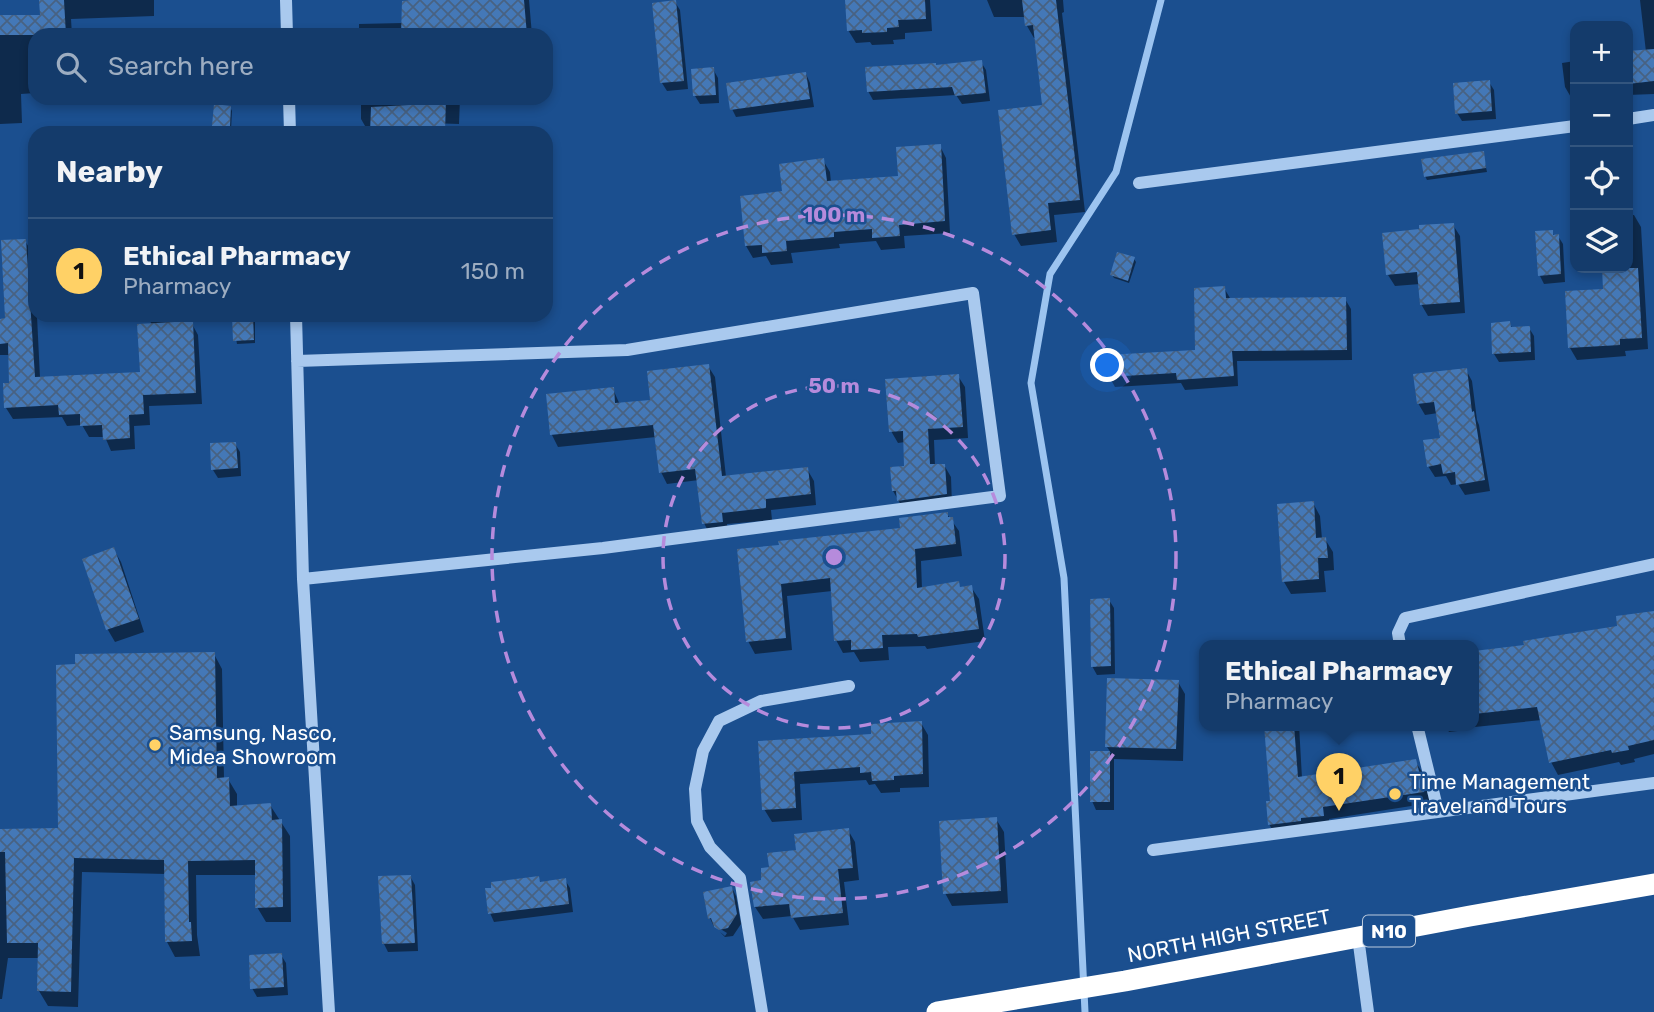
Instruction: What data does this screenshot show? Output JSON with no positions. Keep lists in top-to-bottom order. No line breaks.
{"streets":{"highway":["N10","NORTH HIGH STREET"]},"places":["Samsung, Nasco, Midea Showroom","Time Management Travel and Tours"],"page":{"map_buttons":["+","−"],"search":"Search here","heading":"Nearby","list":[{"mark":"1","name":"Ethical Pharmacy","note":"Pharmacy","value":"150 m"}],"popup":["Ethical Pharmacy","Pharmacy"],"pins":"1"},"rings":["100 m","50 m"]}
